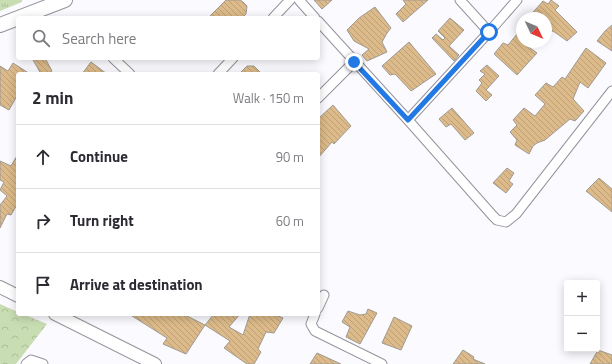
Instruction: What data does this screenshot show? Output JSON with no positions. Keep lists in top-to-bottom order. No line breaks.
{"north":"bottom right","page":{"search":"Search here","heading":["2 min","Walk · 150 m"],"list":[["Continue","90 m"],["Turn right","60 m"],"Arrive at destination"],"map_buttons":["+","−"]}}
